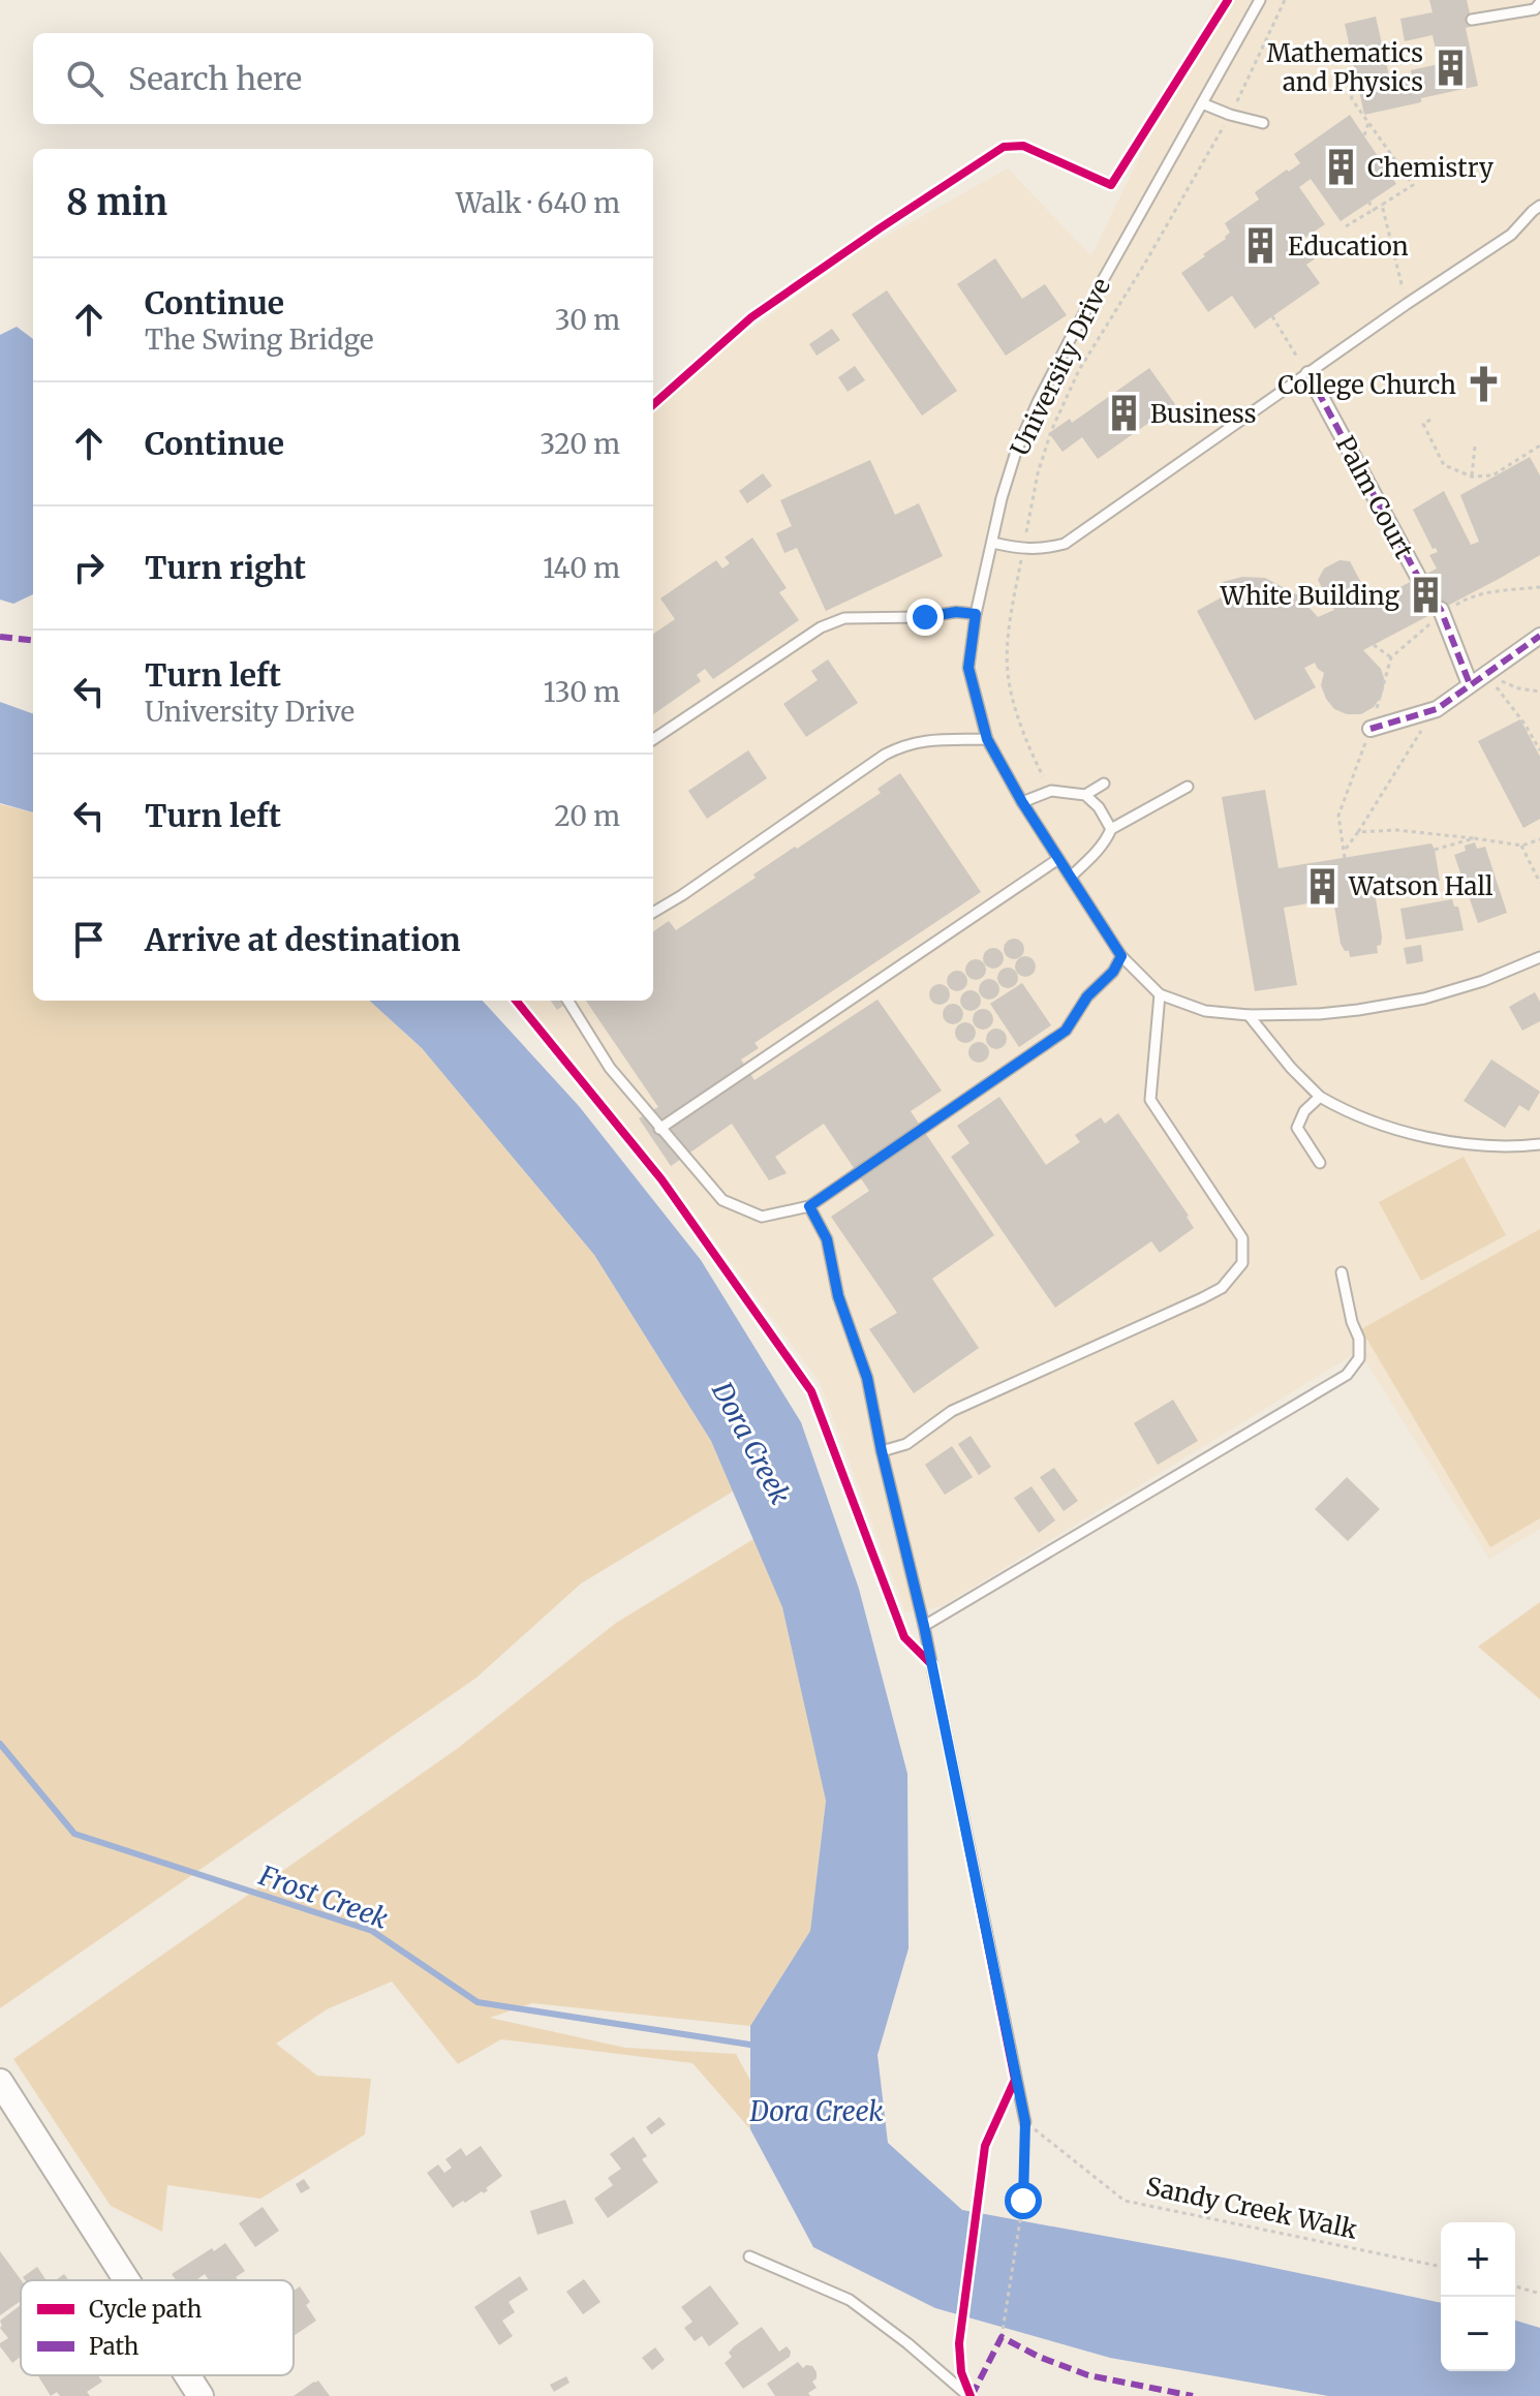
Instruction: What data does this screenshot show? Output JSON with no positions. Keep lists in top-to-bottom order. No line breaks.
{"streets":{"street":["Palm Court"],"lane":["University Drive"],"path":["Sandy Creek Walk"]},"water":["Dora Creek","Frost Creek"],"places":{"building":["Mathematics and Physics","Chemistry","Education","Business","White Building","Watson Hall"],"church":["College Church"]},"legend":["Cycle path","Path"],"page":{"search":"Search here","heading":["8 min","Walk · 640 m"],"list":[["Continue","The Swing Bridge","30 m"],["Continue","320 m"],["Turn right","140 m"],["Turn left","University Drive","130 m"],["Turn left","20 m"],"Arrive at destination"],"map_buttons":["+","−"]}}
